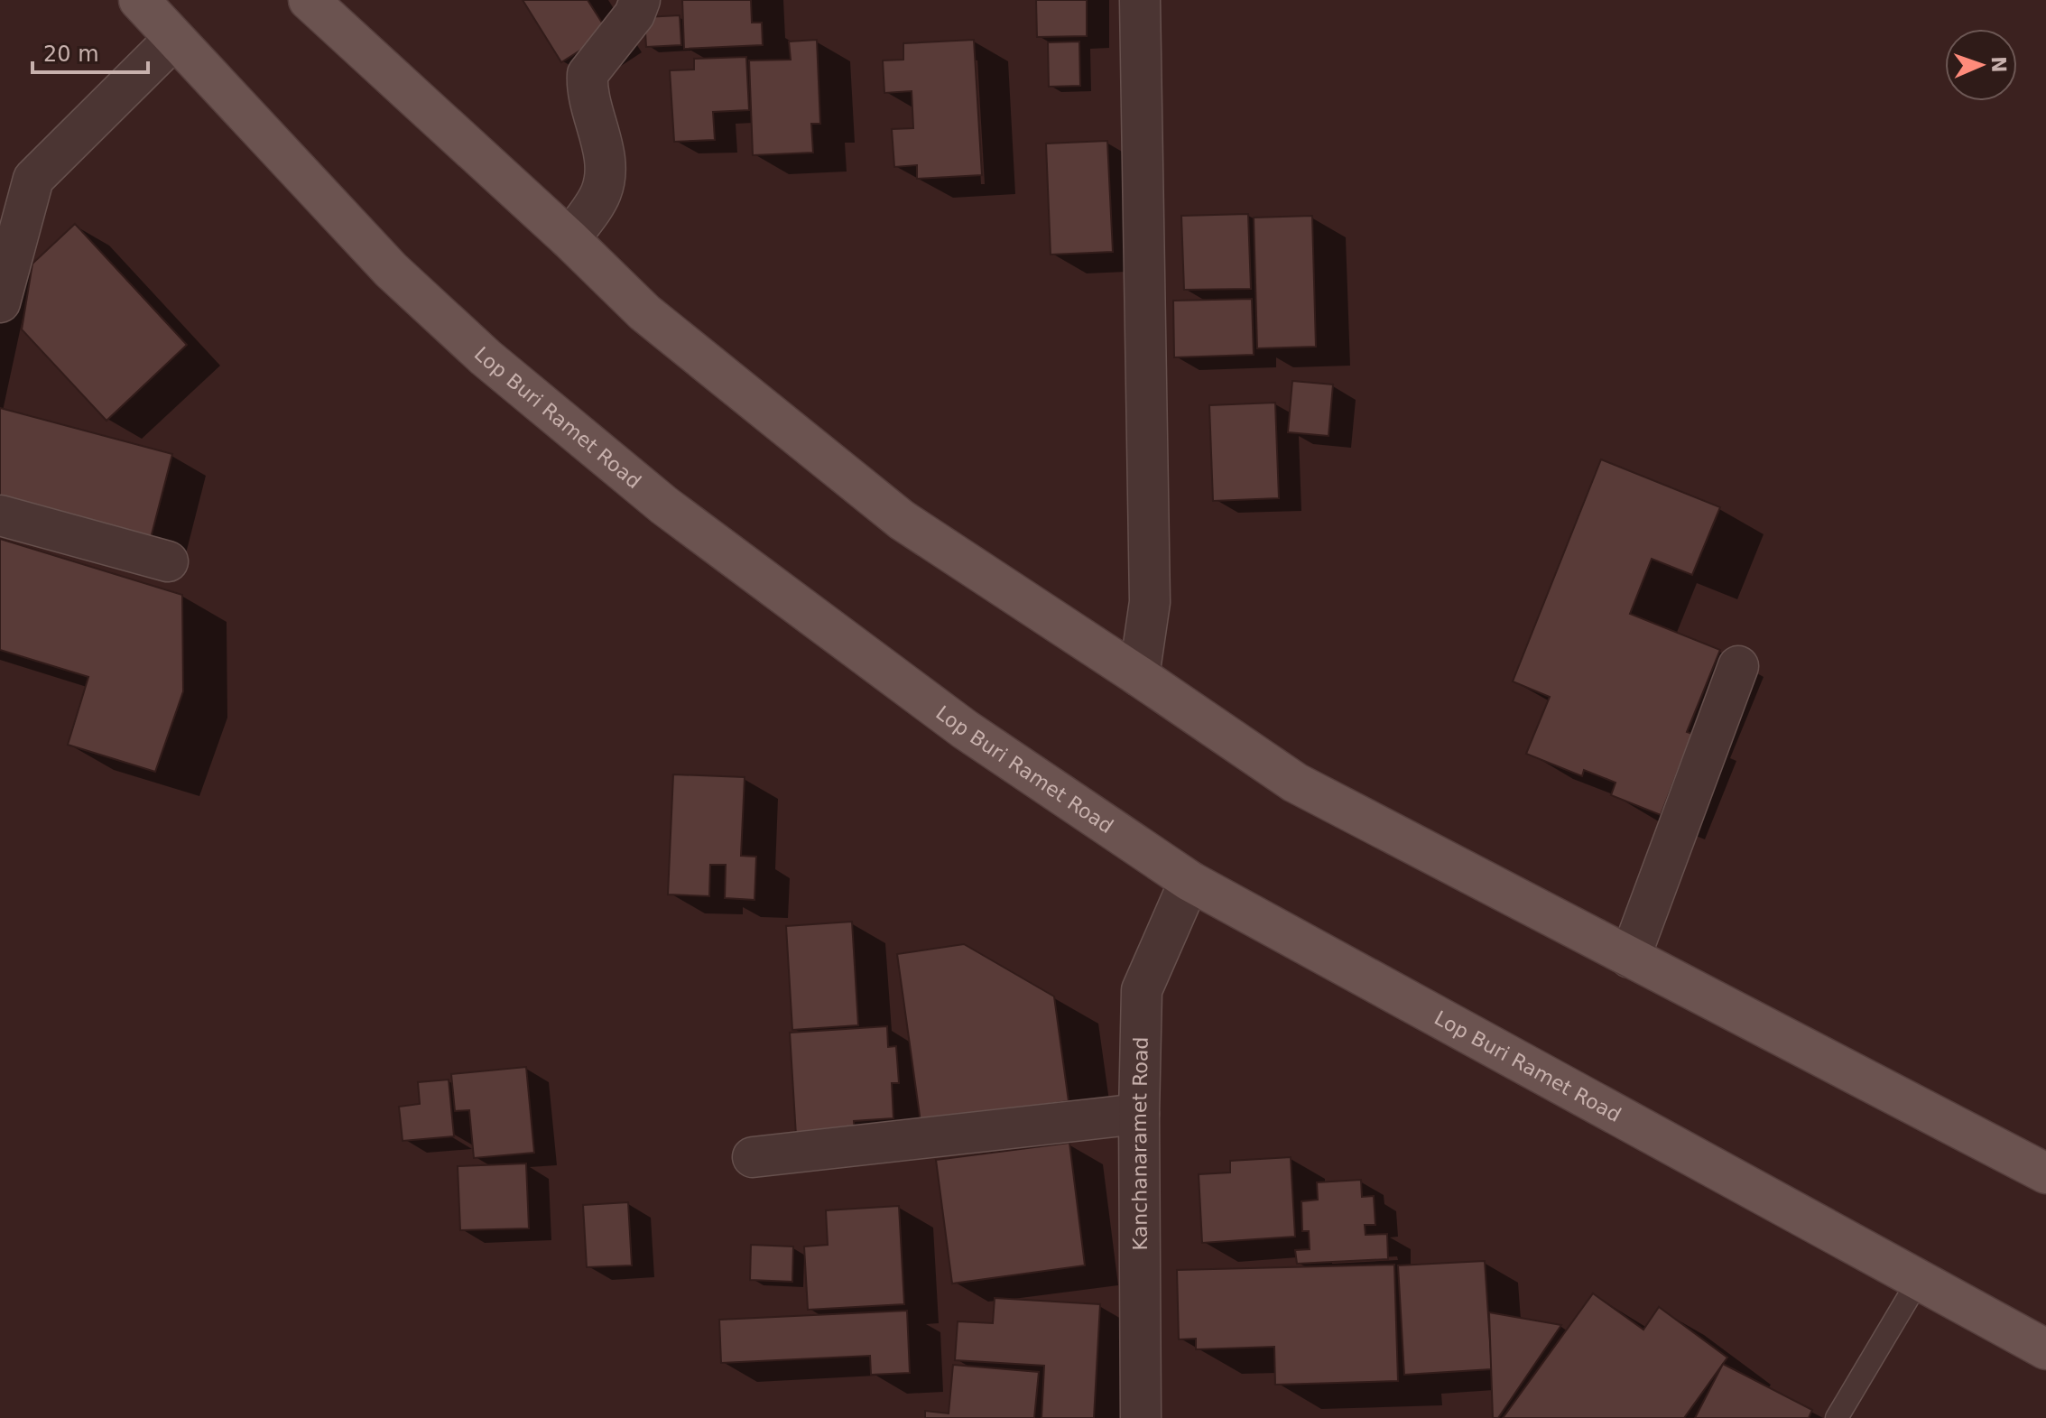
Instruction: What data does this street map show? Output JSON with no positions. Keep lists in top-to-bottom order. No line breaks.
{"streets":{"main road":["Lop Buri Ramet Road"],"street":["Kanchanaramet Road"]},"crossings":[["Lop Buri Ramet Road","Kanchanaramet Road"]],"scale_bar":"20 m","north":"right"}
